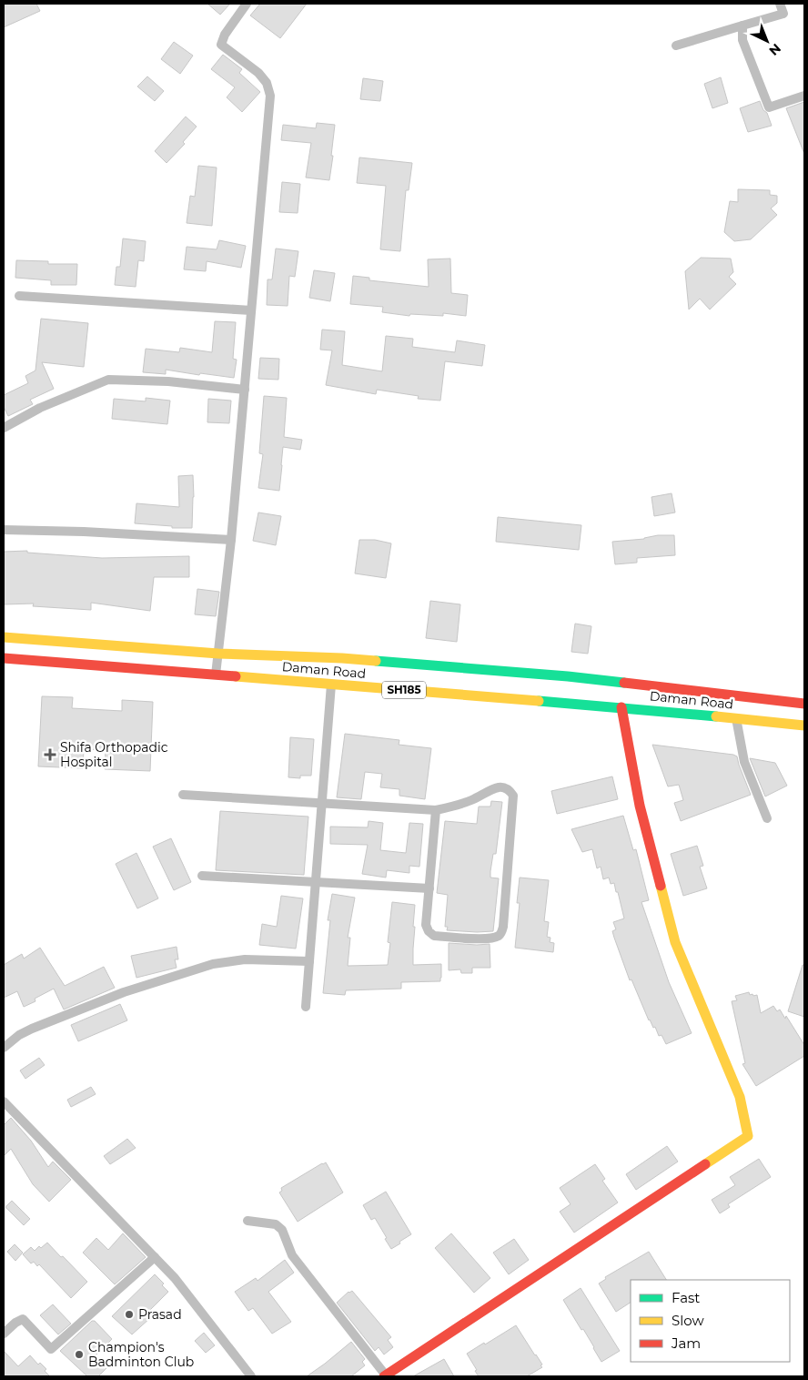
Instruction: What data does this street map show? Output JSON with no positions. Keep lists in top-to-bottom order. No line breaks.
{"streets":{"main road":["Daman Road","SH185"]},"places":{"health":["Shifa Orthopadic Hospital"],"other":["Prasad","Champion's Badminton Club"]},"legend":["Fast","Slow","Jam"],"north":"bottom right"}
